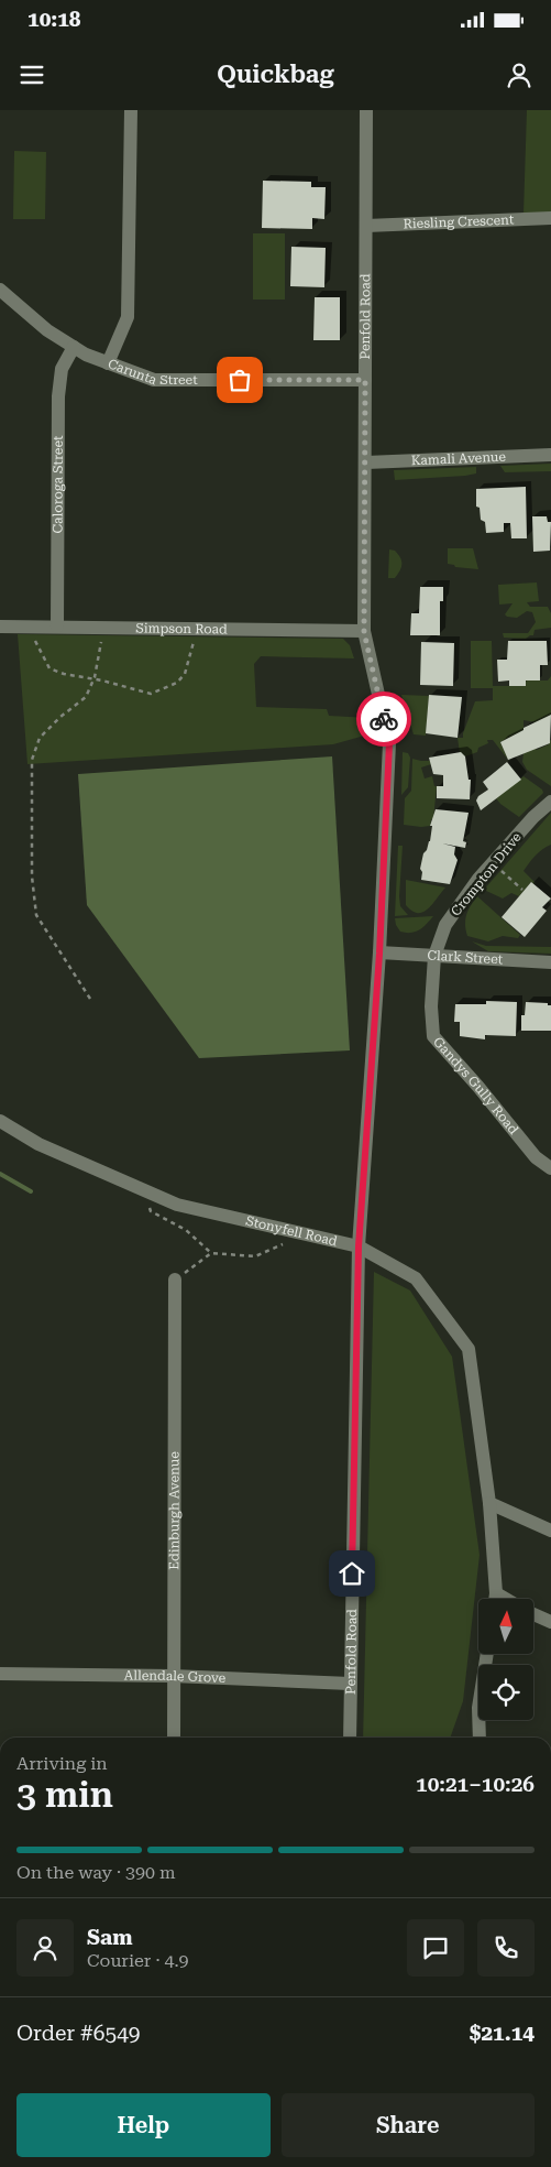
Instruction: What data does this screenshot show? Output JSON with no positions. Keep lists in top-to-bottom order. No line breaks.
{"streets":{"street":["Riesling Crescent","Penfold Road","Carunta Street","Kamali Avenue","Caloroga Street","Simpson Road","Crompton Drive","Clark Street","Gandys Gully Road","Stonyfell Road","Edinburgh Avenue","Allendale Grove"]},"crossings":[["Riesling Crescent","Penfold Road"],["Penfold Road","Carunta Street"],["Penfold Road","Kamali Avenue"],["Penfold Road","Simpson Road"],["Penfold Road","Clark Street"],["Penfold Road","Stonyfell Road"],["Penfold Road","Allendale Grove"],["Carunta Street","Caloroga Street"],["Caloroga Street","Simpson Road"],["Crompton Drive","Clark Street"],["Crompton Drive","Gandys Gully Road"],["Clark Street","Gandys Gully Road"],["Edinburgh Avenue","Allendale Grove"]],"north":"top","page":{"status":"10:18","header":"Quickbag","heading":["3 min","Arriving in","10:21–10:26"],"panel":["Sam","Courier · 4.9","Order #6549","$21.14"],"bar":"On the way · 390 m","buttons":["Help","Share"]}}
